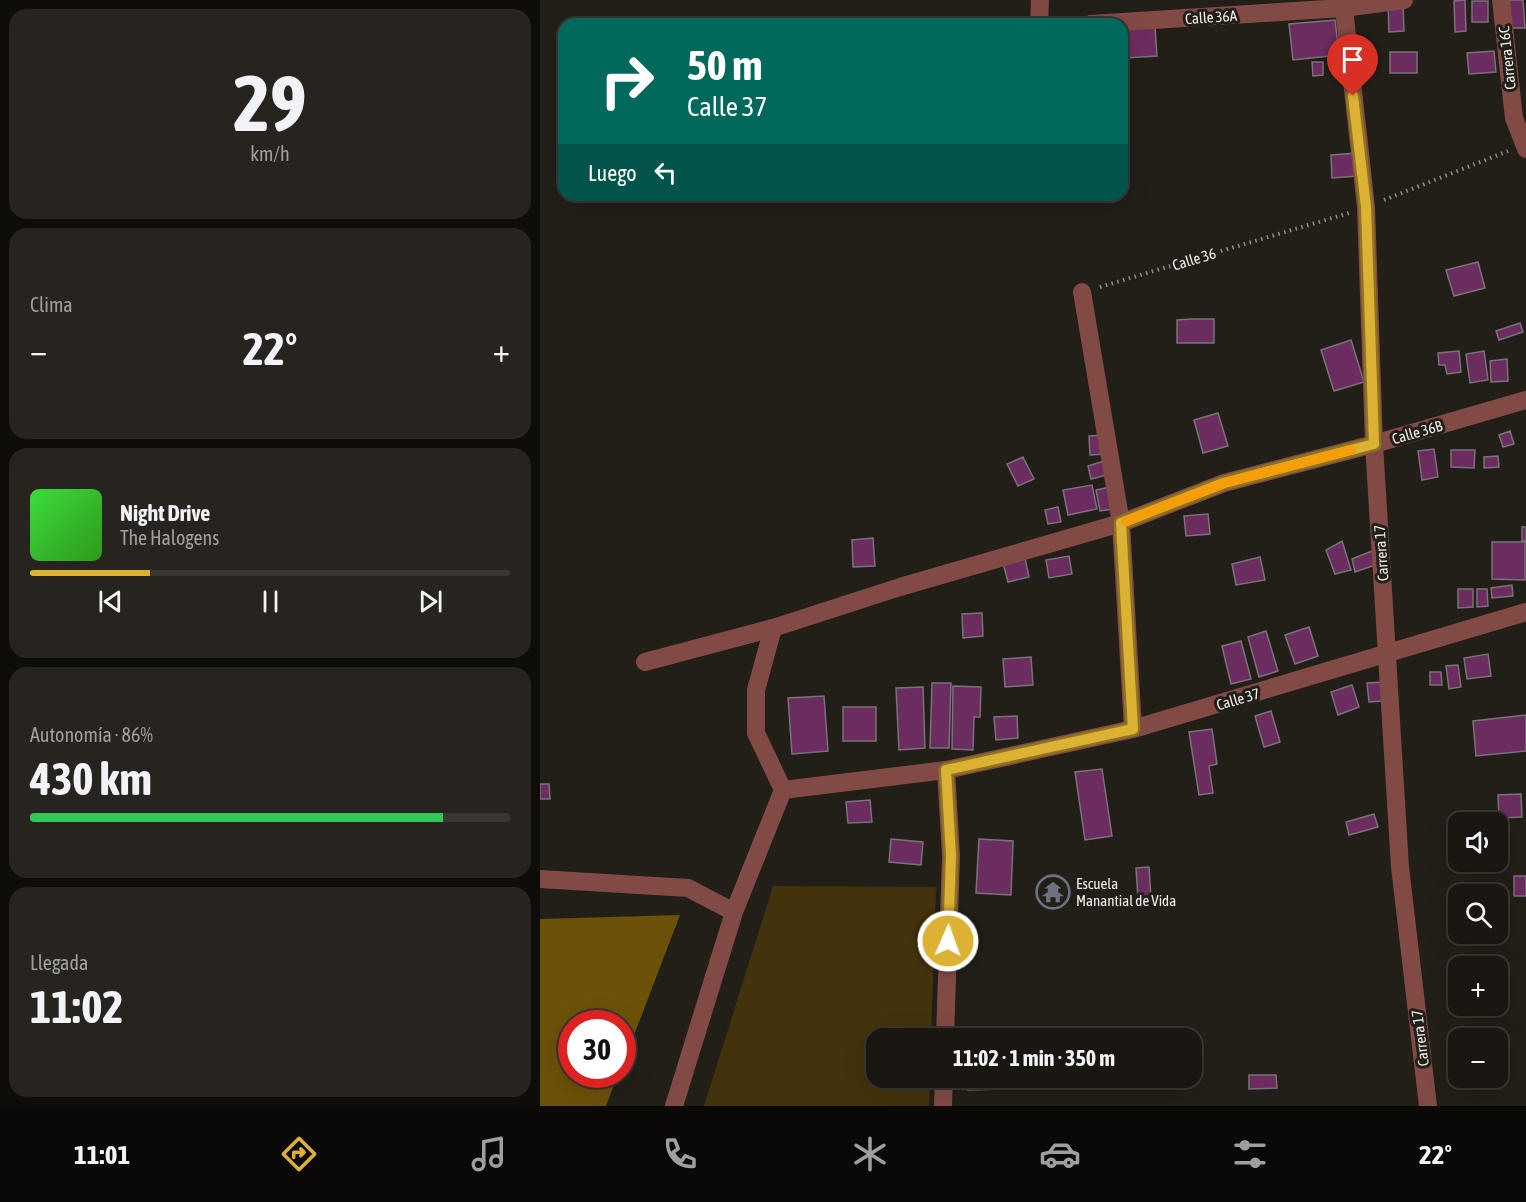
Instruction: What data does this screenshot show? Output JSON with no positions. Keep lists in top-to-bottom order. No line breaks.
{"streets":{"street":["Calle 36A","Carrera 16C","Calle 36B","Carrera 17","Calle 37"],"path":["Calle 36"]},"crossings":[["Calle 36A","Carrera 17"],["Carrera 16C","Calle 36"],["Calle 36","Carrera 17"],["Calle 36B","Carrera 17"],["Carrera 17","Calle 37"]],"places":{"temple":["Escuela Manantial de Vida"]},"page":{"tile":[["29","km/h"],"Clima",["Autonomía · 86%","430 km"],["Llegada","11:02"]],"turn":["50 m","Calle 37"],"then":"Luego","heat":["−","22°","+"],"song":["Night Drive","The Halogens"],"map_buttons":["+","−"],"limit":"30","trip":"11:02 · 1 min · 350 m","tabs":["11:01","22°"]}}
